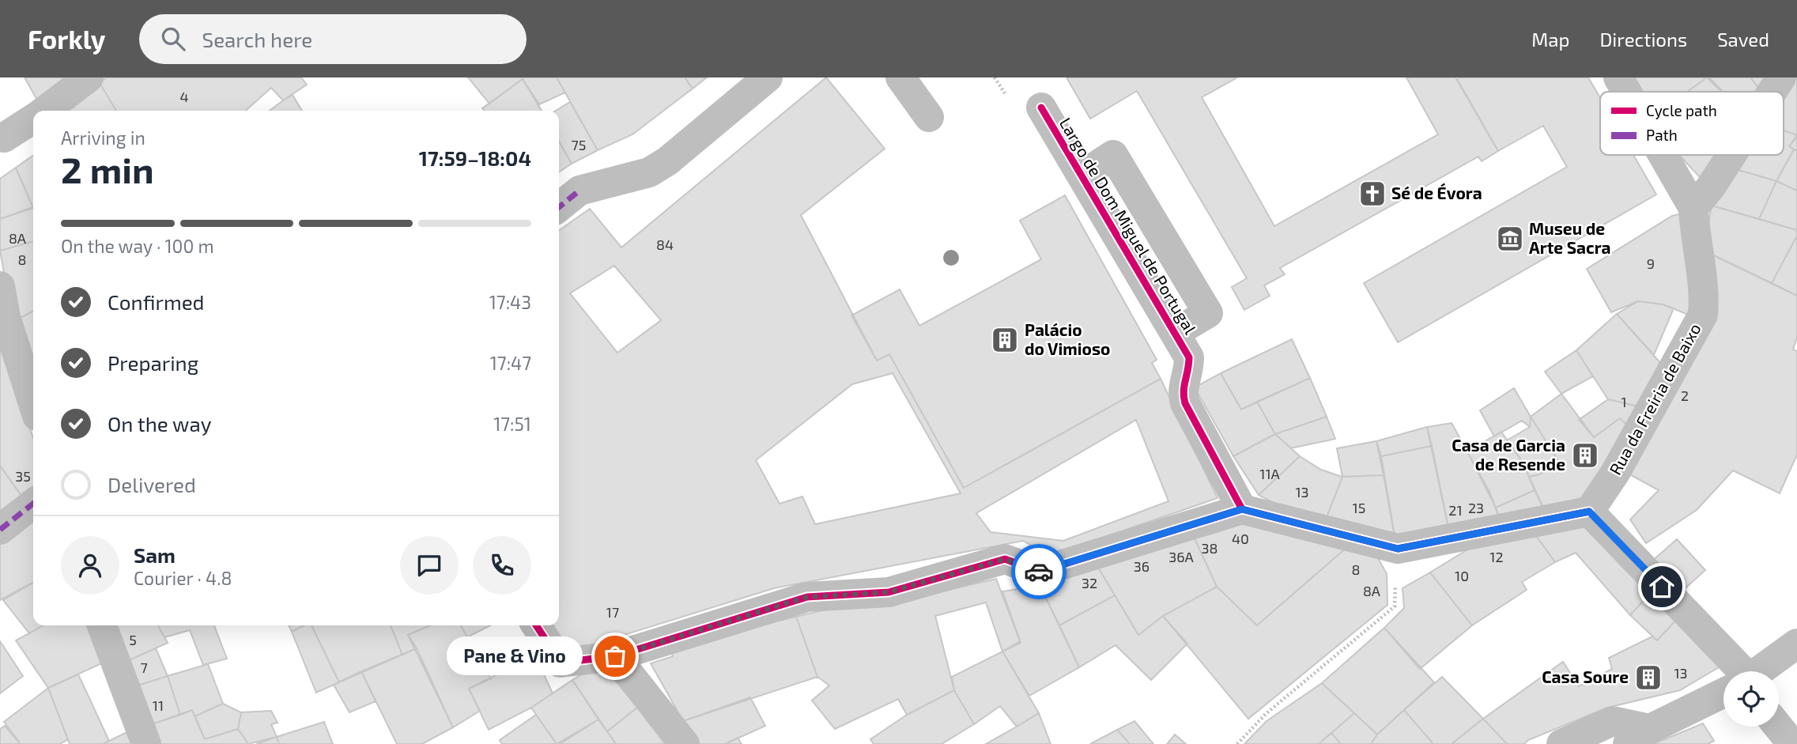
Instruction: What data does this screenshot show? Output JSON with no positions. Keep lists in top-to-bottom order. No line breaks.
{"streets":{"street":["Largo de Dom Miguel de Portugal","Rua da Freiria de Baixo"]},"places":{"church":["Sé de Évora"],"museum":["Museu de Arte Sacra"],"building":["Palácio do Vimioso","Casa de Garcia de Resende","Casa Soure"],"other":["Pane & Vino"]},"house_numbers":["4","75","8A","84","8","9","2","1","11A","35","13","15","23","21","40","38","36A","12","36","8","10","32","8A","17","5","7","13","11"],"legend":["Cycle path","Path"],"page":{"header":"Forkly","search":"Search here","nav":["Map","Directions","Saved"],"heading":["2 min","Arriving in","17:59–18:04"],"panel":["Sam","Courier · 4.8"],"bar":"On the way · 100 m","list":[["Confirmed","17:43"],["Preparing","17:47"],["On the way","17:51"],"Delivered"],"bubble":"Pane & Vino"}}
